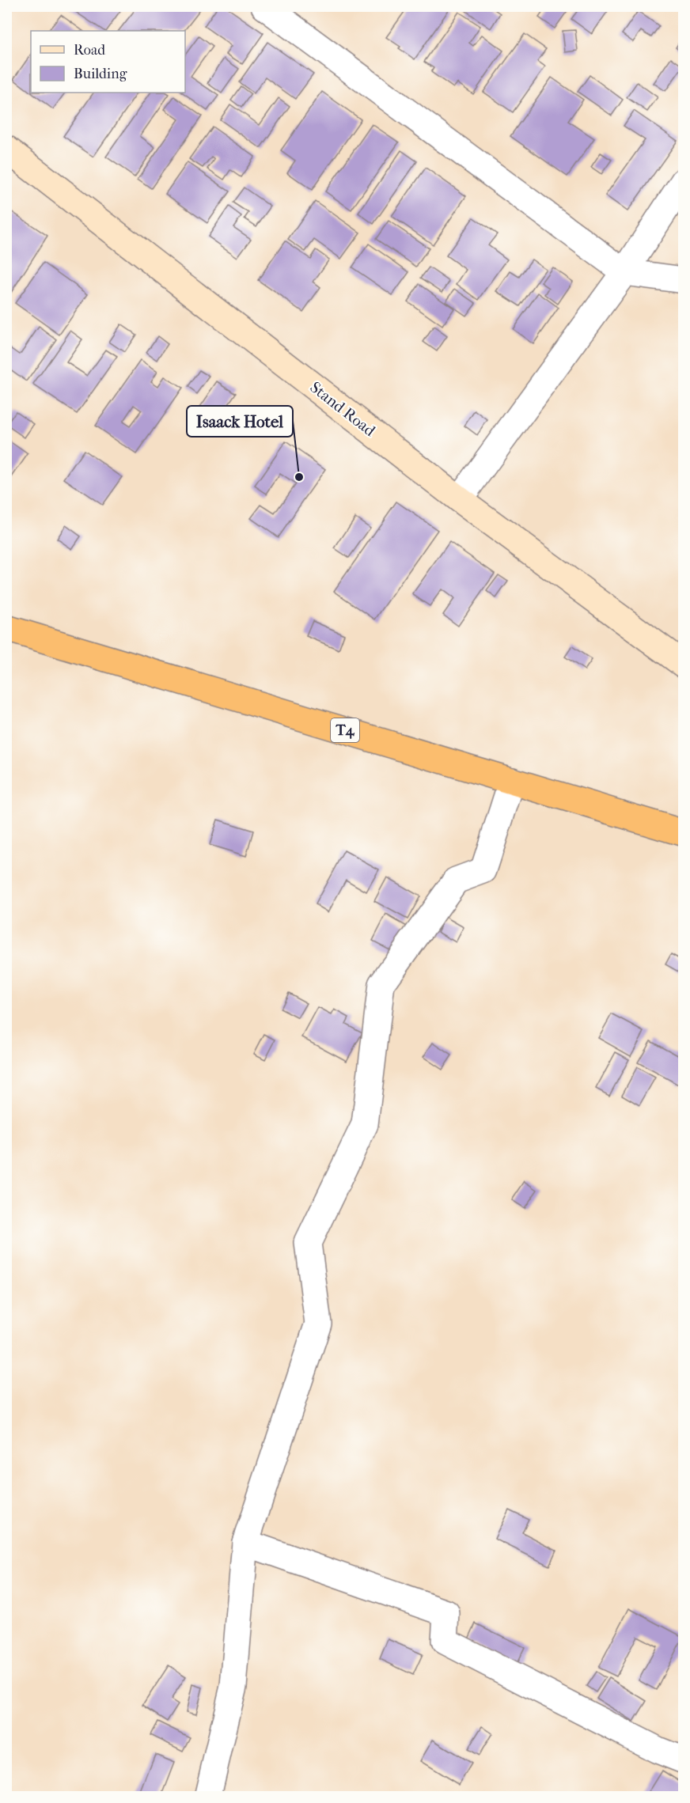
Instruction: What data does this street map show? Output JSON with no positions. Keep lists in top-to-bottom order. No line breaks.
{"streets":{"highway":["T4"],"main road":["Stand Road"]},"places":["Isaack Hotel"],"legend":["Road","Building"]}
